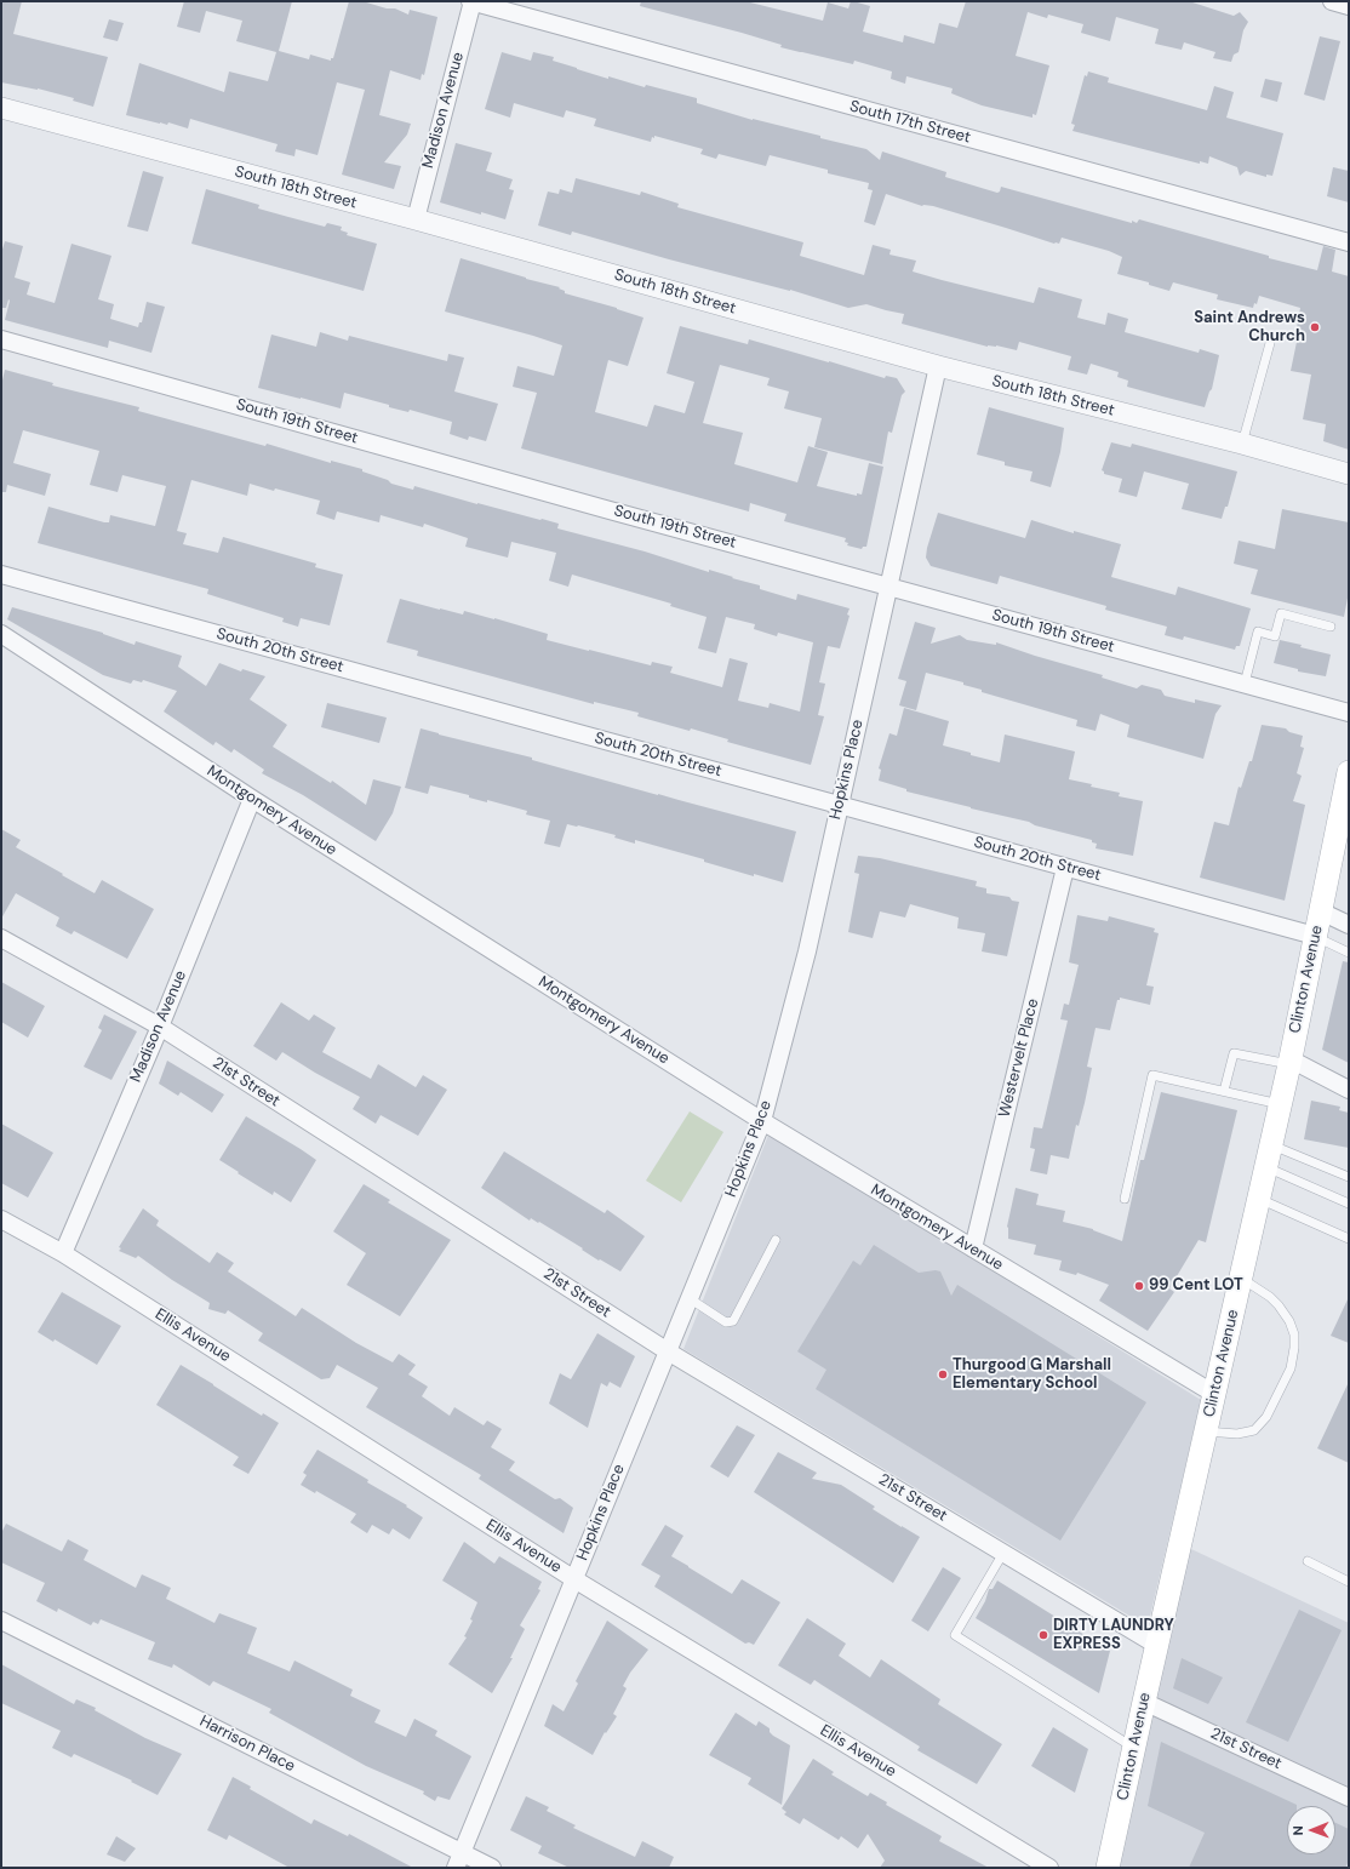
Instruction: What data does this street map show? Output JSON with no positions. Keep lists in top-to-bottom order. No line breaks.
{"streets":{"main road":["Clinton Avenue"],"street":["Madison Avenue","South 17th Street","South 18th Street","South 19th Street","South 20th Street","Hopkins Place","Montgomery Avenue","Westervelt Place","21st Street","Ellis Avenue","Harrison Place"]},"crossings":[["Madison Avenue","South 17th Street"],["Madison Avenue","South 18th Street"],["Madison Avenue","Montgomery Avenue"],["Madison Avenue","21st Street"],["Madison Avenue","Ellis Avenue"],["South 18th Street","Hopkins Place"],["South 19th Street","Hopkins Place"],["South 20th Street","Hopkins Place"],["South 20th Street","Clinton Avenue"],["South 20th Street","Westervelt Place"],["Hopkins Place","Montgomery Avenue"],["Hopkins Place","21st Street"],["Hopkins Place","Ellis Avenue"],["Hopkins Place","Harrison Place"],["Montgomery Avenue","Clinton Avenue"],["Montgomery Avenue","Westervelt Place"],["Clinton Avenue","21st Street"]],"places":["Saint Andrews Church","99 Cent LOT","Thurgood G Marshall Elementary School","DIRTY LAUNDRY EXPRESS"],"north":"left"}
